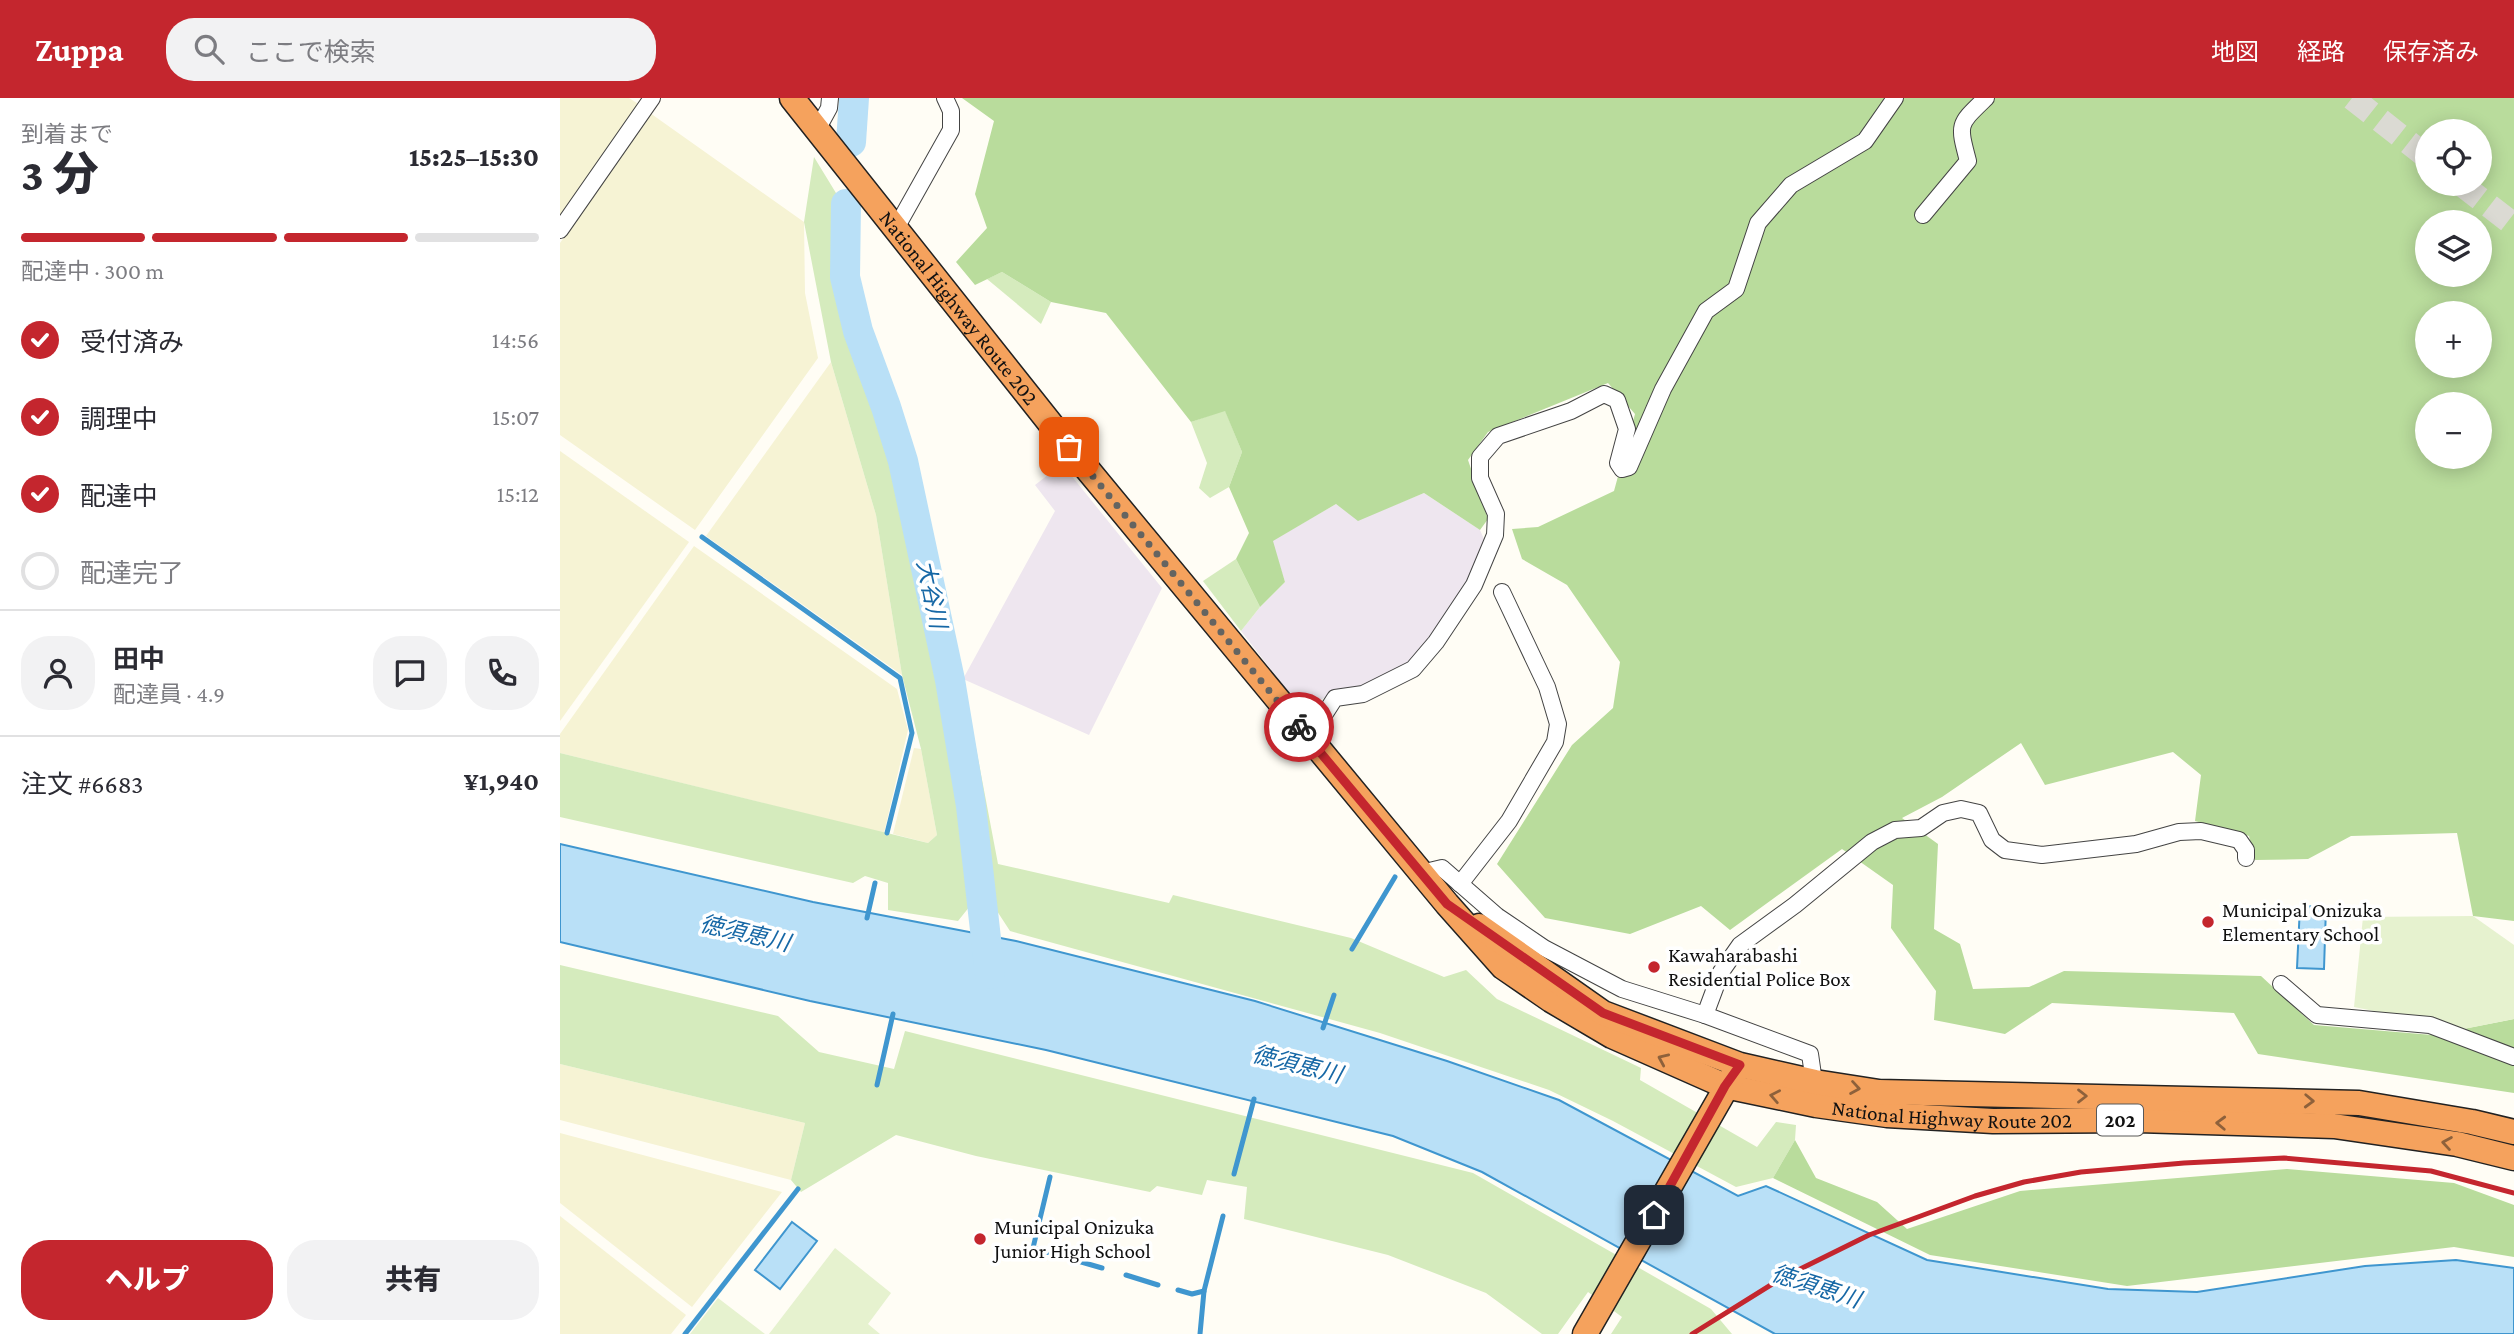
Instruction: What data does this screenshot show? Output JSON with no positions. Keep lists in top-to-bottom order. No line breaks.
{"streets":{"highway":["National Highway Route 202","202"]},"water":["大谷川","徳須恵川"],"places":["Municipal Onizuka Elementary School","Kawaharabashi Residential Police Box","Municipal Onizuka Junior High School"],"page":{"header":"Zuppa","search":"ここで検索","nav":["地図","経路","保存済み"],"heading":["3 分","到着まで","15:25–15:30"],"panel":["田中","配達員 · 4.9","注文 #6683","¥1,940"],"map_buttons":["+","−"],"bar":"配達中 · 300 m","list":[["受付済み","14:56"],["調理中","15:07"],["配達中","15:12"],"配達完了"],"buttons":["ヘルプ","共有"]}}
